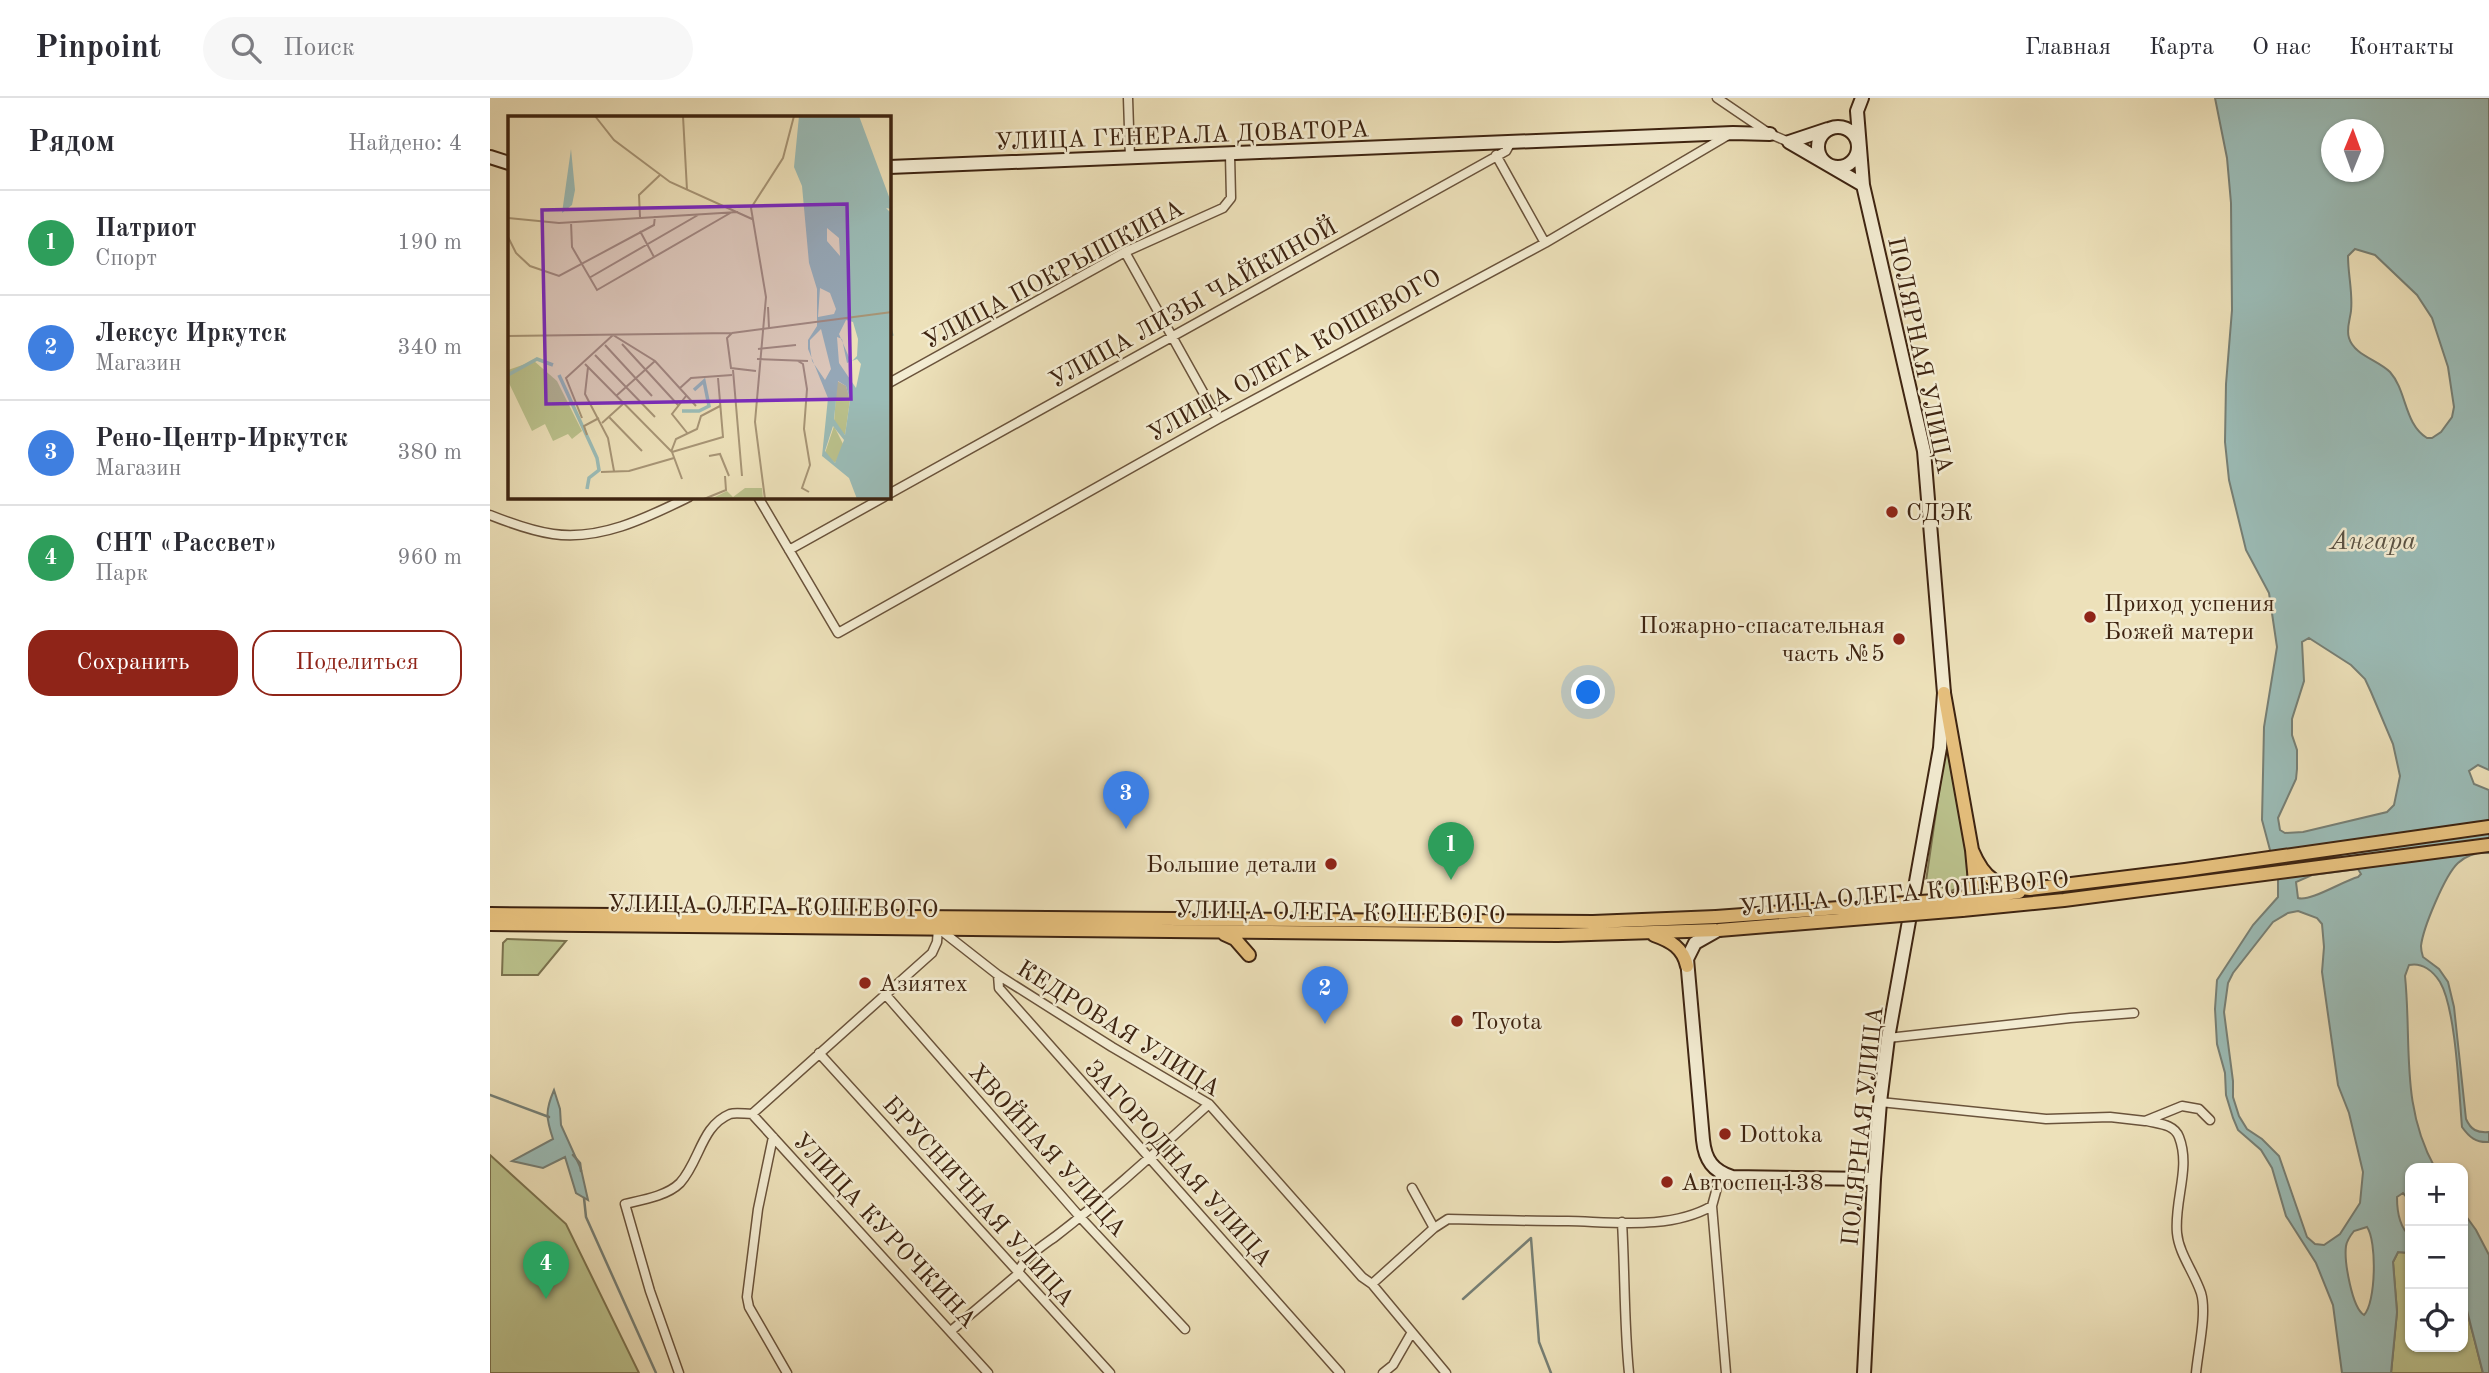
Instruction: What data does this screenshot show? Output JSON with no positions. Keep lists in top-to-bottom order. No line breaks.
{"streets":{"main road":["УЛИЦА ГЕНЕРАЛА ДОВАТОРА","УЛИЦА ОЛЕГА КОШЕВОГО","ПОЛЯРНАЯ УЛИЦА"],"street":["УЛИЦА ПОКРЫШКИНА","УЛИЦА ЛИЗЫ ЧАЙКИНОЙ","КЕДРОВАЯ УЛИЦА","ХВОЙНАЯ УЛИЦА","ЗАГОРОДНАЯ УЛИЦА","БРУСНИЧНАЯ УЛИЦА","УЛИЦА КУРОЧКИНА"]},"crossings":[["УЛИЦА ГЕНЕРАЛА ДОВАТОРА","УЛИЦА ПОКРЫШКИНА"],["УЛИЦА ГЕНЕРАЛА ДОВАТОРА","УЛИЦА ЛИЗЫ ЧАЙКИНОЙ"],["УЛИЦА ГЕНЕРАЛА ДОВАТОРА","УЛИЦА ОЛЕГА КОШЕВОГО"],["УЛИЦА ОЛЕГА КОШЕВОГО","КЕДРОВАЯ УЛИЦА"],["КЕДРОВАЯ УЛИЦА","ЗАГОРОДНАЯ УЛИЦА"]],"water":["Ангара"],"places":["СДЭК","Приход успения Божей матери","Пожарно-спасательная часть №5","Большие детали","Азиятех","Toyota","Dottoka","Автоспец138"],"north":"top","page":{"header":"Pinpoint","search":"Поиск","nav":["Главная","Карта","О нас","Контакты"],"heading":["Рядом","Найдено: 4"],"list":[{"mark":"1","name":"Патриот","note":"Спорт","value":"190 m"},{"mark":"2","name":"Лексус Иркутск","note":"Магазин","value":"340 m"},{"mark":"3","name":"Рено-Центр-Иркутск","note":"Магазин","value":"380 m"},{"mark":"4","name":"СНТ «Рассвет»","note":"Парк","value":"960 m"}],"buttons":["Сохранить","Поделиться"],"pins":["3","1","2","4"],"map_buttons":["+","−"]}}
